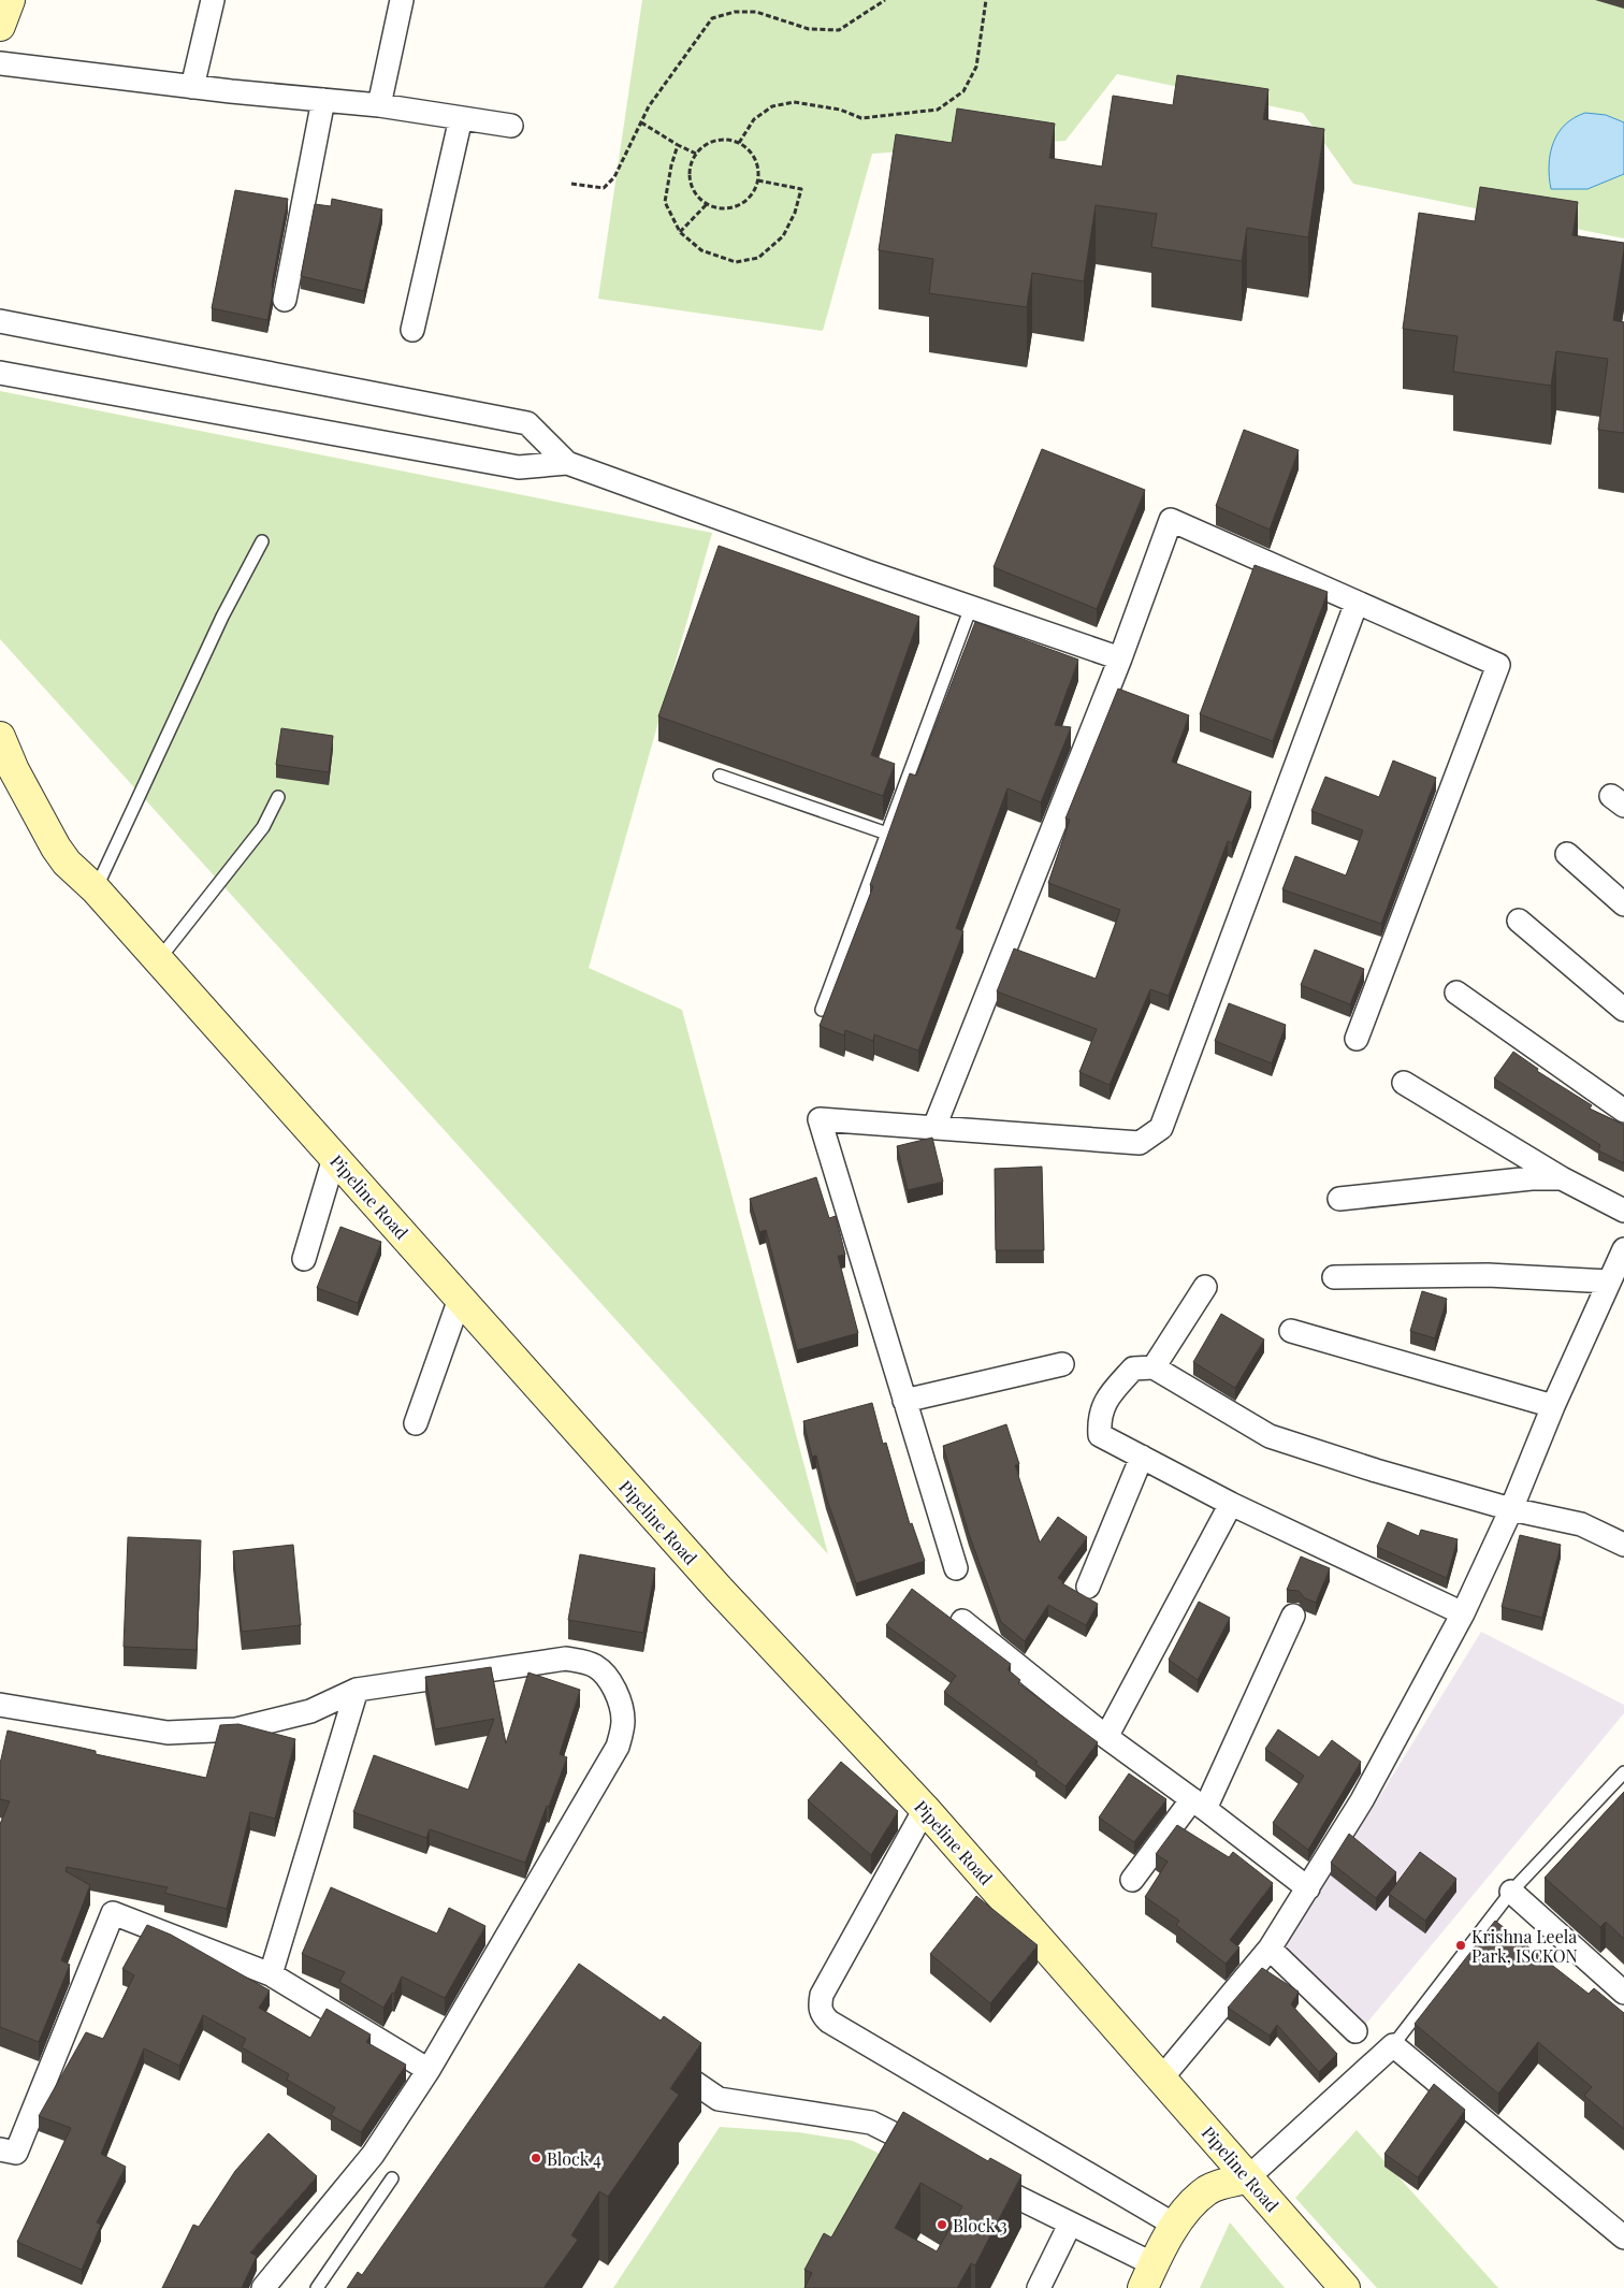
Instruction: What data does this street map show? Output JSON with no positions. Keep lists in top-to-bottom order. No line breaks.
{"streets":{"street":["Pipeline Road"]},"places":["Krishna Leela Park, ISCKON","Block 4","Block 3"]}
